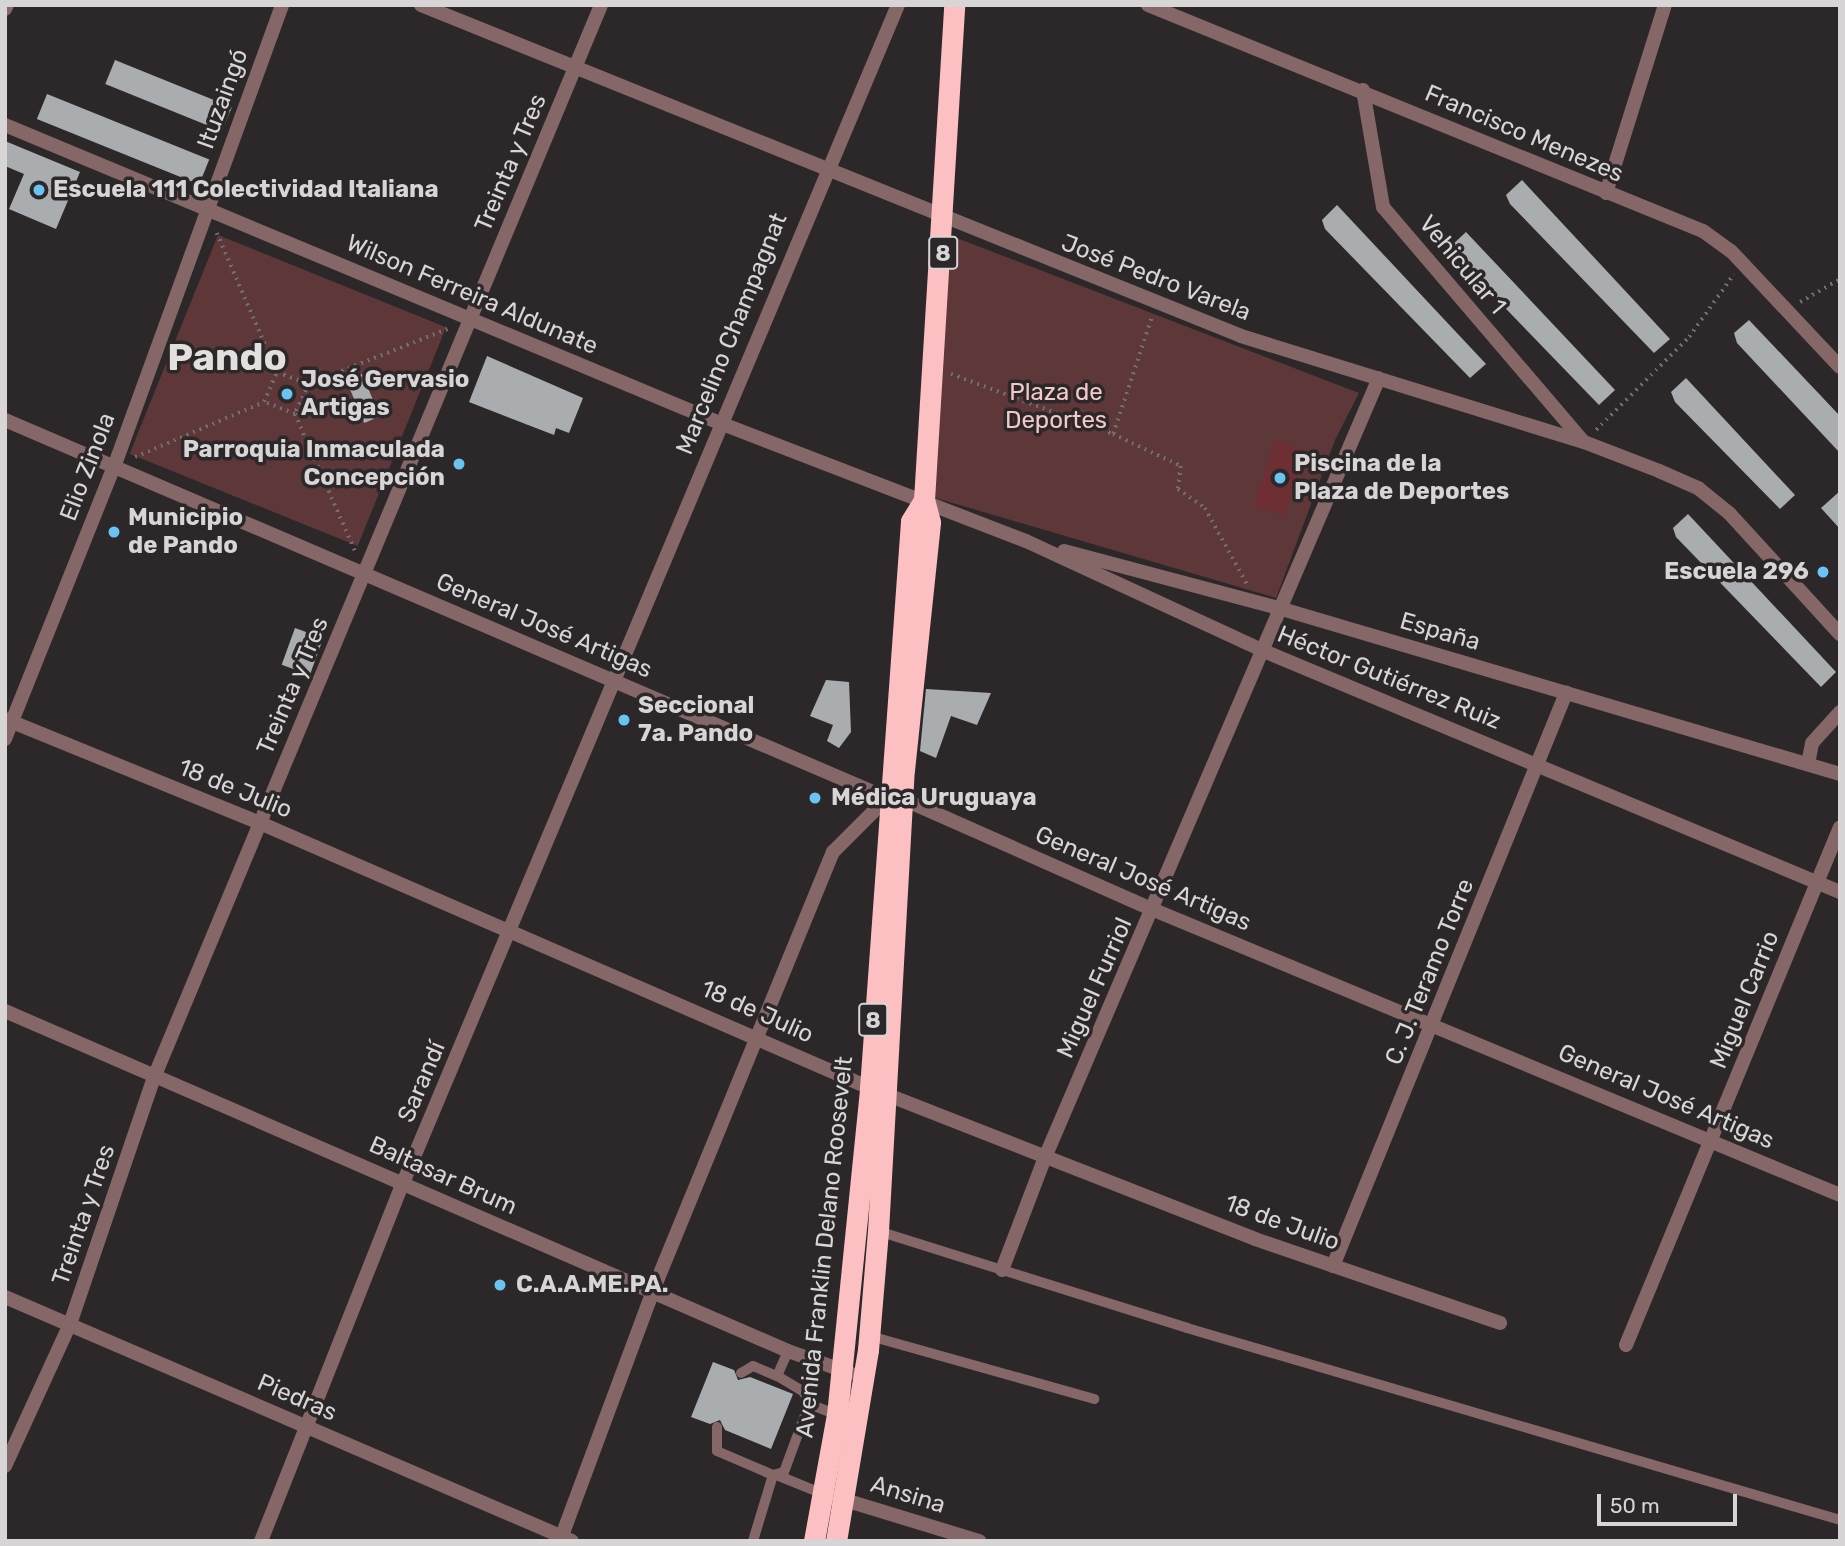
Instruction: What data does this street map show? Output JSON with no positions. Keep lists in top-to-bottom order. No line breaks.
{"streets":{"highway":["8","Avenida Franklin Delano Roosevelt"],"street":["Ituzaingó","Francisco Menezes","Treinta y Tres","Vehicular 1","José Pedro Varela","Wilson Ferreira Aldunate","Marcelino Champagnat","Elio Zinola","General José Artigas","España","Héctor Gutiérrez Ruiz","18 de Julio","C. J. Teramo Torre","Miguel Furriol","Miguel Carrio","Sarandí","Baltasar Brum","Piedras","Ansina"]},"crossings":[["Ituzaingó","Wilson Ferreira Aldunate"],["Ituzaingó","Elio Zinola"],["Francisco Menezes","Vehicular 1"],["Treinta y Tres","José Pedro Varela"],["Treinta y Tres","Wilson Ferreira Aldunate"],["Treinta y Tres","General José Artigas"],["Treinta y Tres","18 de Julio"],["Treinta y Tres","Baltasar Brum"],["Treinta y Tres","Piedras"],["Vehicular 1","José Pedro Varela"],["José Pedro Varela","Marcelino Champagnat"],["José Pedro Varela","Miguel Furriol"],["José Pedro Varela","Avenida Franklin Delano Roosevelt"],["Wilson Ferreira Aldunate","Marcelino Champagnat"],["Wilson Ferreira Aldunate","Elio Zinola"],["Wilson Ferreira Aldunate","Héctor Gutiérrez Ruiz"],["Wilson Ferreira Aldunate","Avenida Franklin Delano Roosevelt"],["Marcelino Champagnat","General José Artigas"],["Marcelino Champagnat","Sarandí"],["Elio Zinola","General José Artigas"],["Elio Zinola","18 de Julio"],["General José Artigas","C. J. Teramo Torre"],["General José Artigas","Miguel Furriol"],["General José Artigas","Miguel Carrio"],["General José Artigas","Sarandí"],["General José Artigas","Avenida Franklin Delano Roosevelt"],["España","Héctor Gutiérrez Ruiz"],["España","C. J. Teramo Torre"],["España","Miguel Furriol"],["Héctor Gutiérrez Ruiz","C. J. Teramo Torre"],["Héctor Gutiérrez Ruiz","Miguel Furriol"],["Héctor Gutiérrez Ruiz","Miguel Carrio"],["Héctor Gutiérrez Ruiz","Avenida Franklin Delano Roosevelt"],["18 de Julio","C. J. Teramo Torre"],["18 de Julio","Miguel Furriol"],["18 de Julio","Sarandí"],["18 de Julio","Avenida Franklin Delano Roosevelt"],["Sarandí","Baltasar Brum"],["Sarandí","Piedras"],["Baltasar Brum","Avenida Franklin Delano Roosevelt"],["Avenida Franklin Delano Roosevelt","Ansina"]],"districts":["Pando"],"parks":["Plaza de Deportes"],"places":["Escuela 111 Colectividad Italiana","José Gervasio Artigas","Parroquia Inmaculada Concepción","Piscina de la Plaza de Deportes","Municipio de Pando","Escuela 296","Seccional 7a. Pando","Médica Uruguaya","C.A.A.ME.PA."],"scale_bar":"50 m"}
